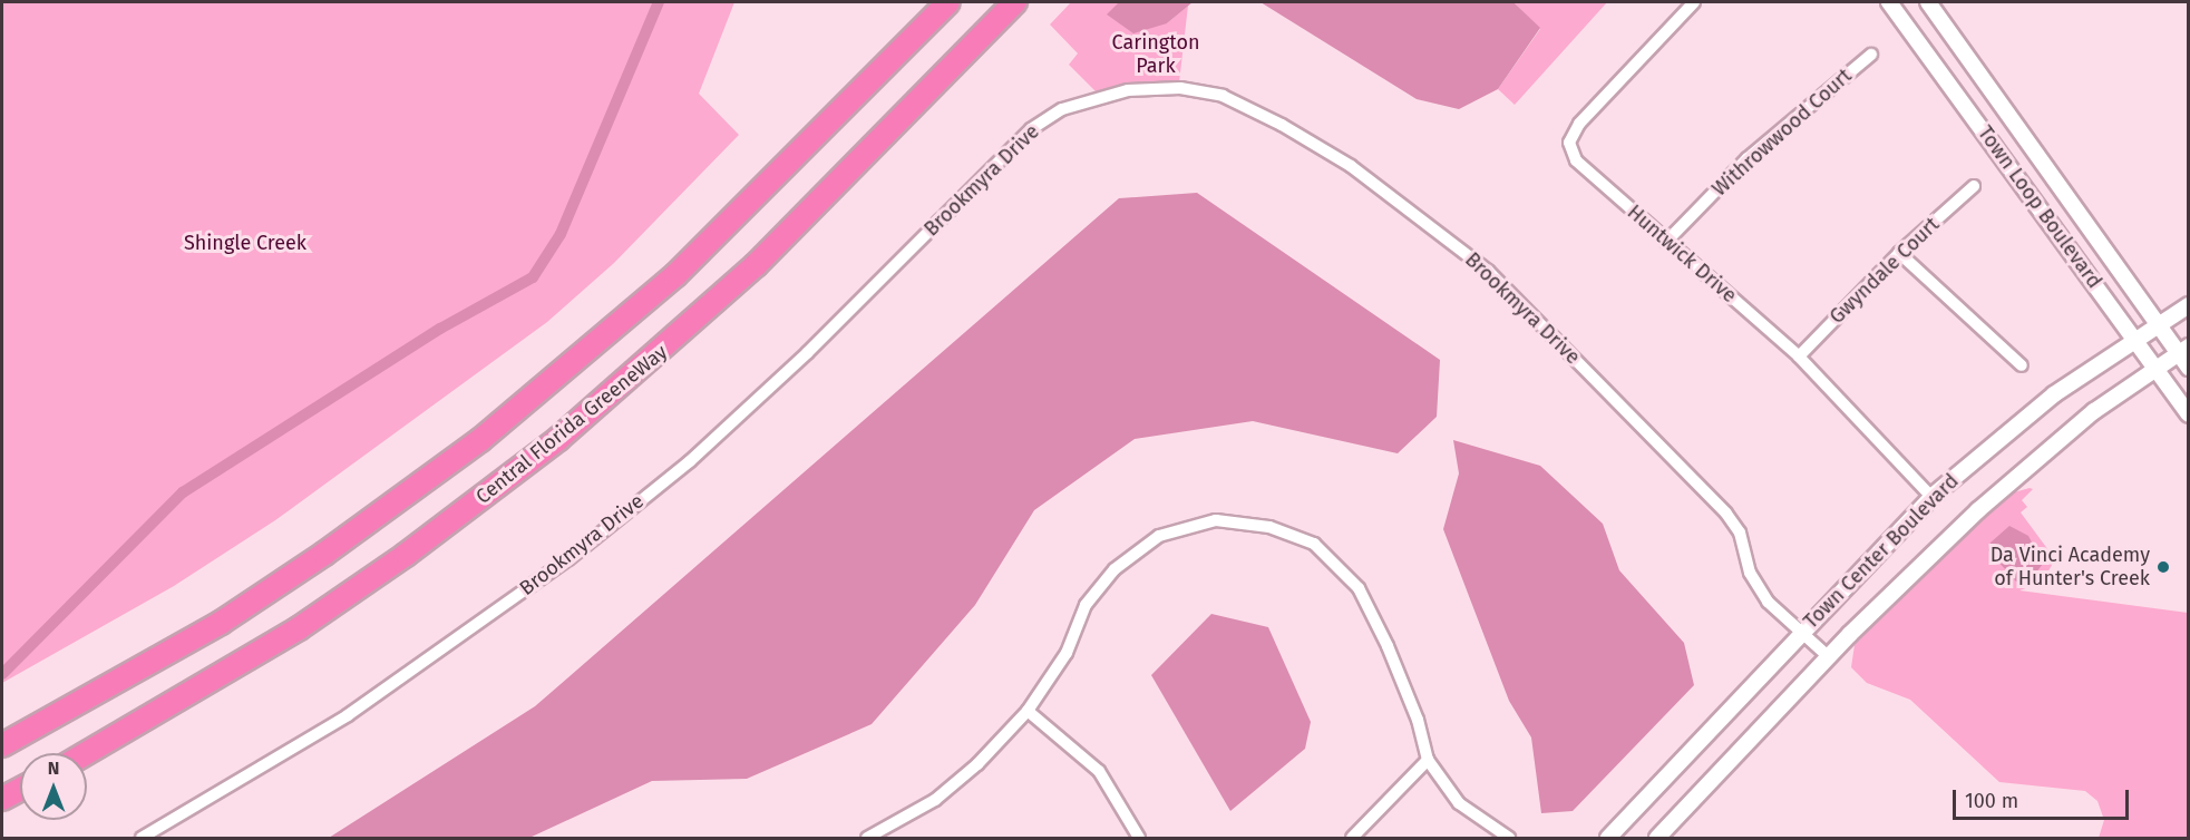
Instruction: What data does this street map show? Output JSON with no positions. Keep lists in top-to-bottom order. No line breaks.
{"streets":{"highway":["Central Florida GreeneWay"],"street":["Withrowwood Court","Brookmyra Drive","Town Loop Boulevard","Huntwick Drive","Gwyndale Court","Town Center Boulevard"]},"crossings":[["Withrowwood Court","Huntwick Drive"],["Brookmyra Drive","Town Center Boulevard"],["Town Loop Boulevard","Town Center Boulevard"],["Huntwick Drive","Gwyndale Court"],["Huntwick Drive","Town Center Boulevard"]],"parks":["Carington Park","Shingle Creek"],"places":["Da Vinci Academy of Hunter's Creek"],"scale_bar":"100 m","north":"top"}
